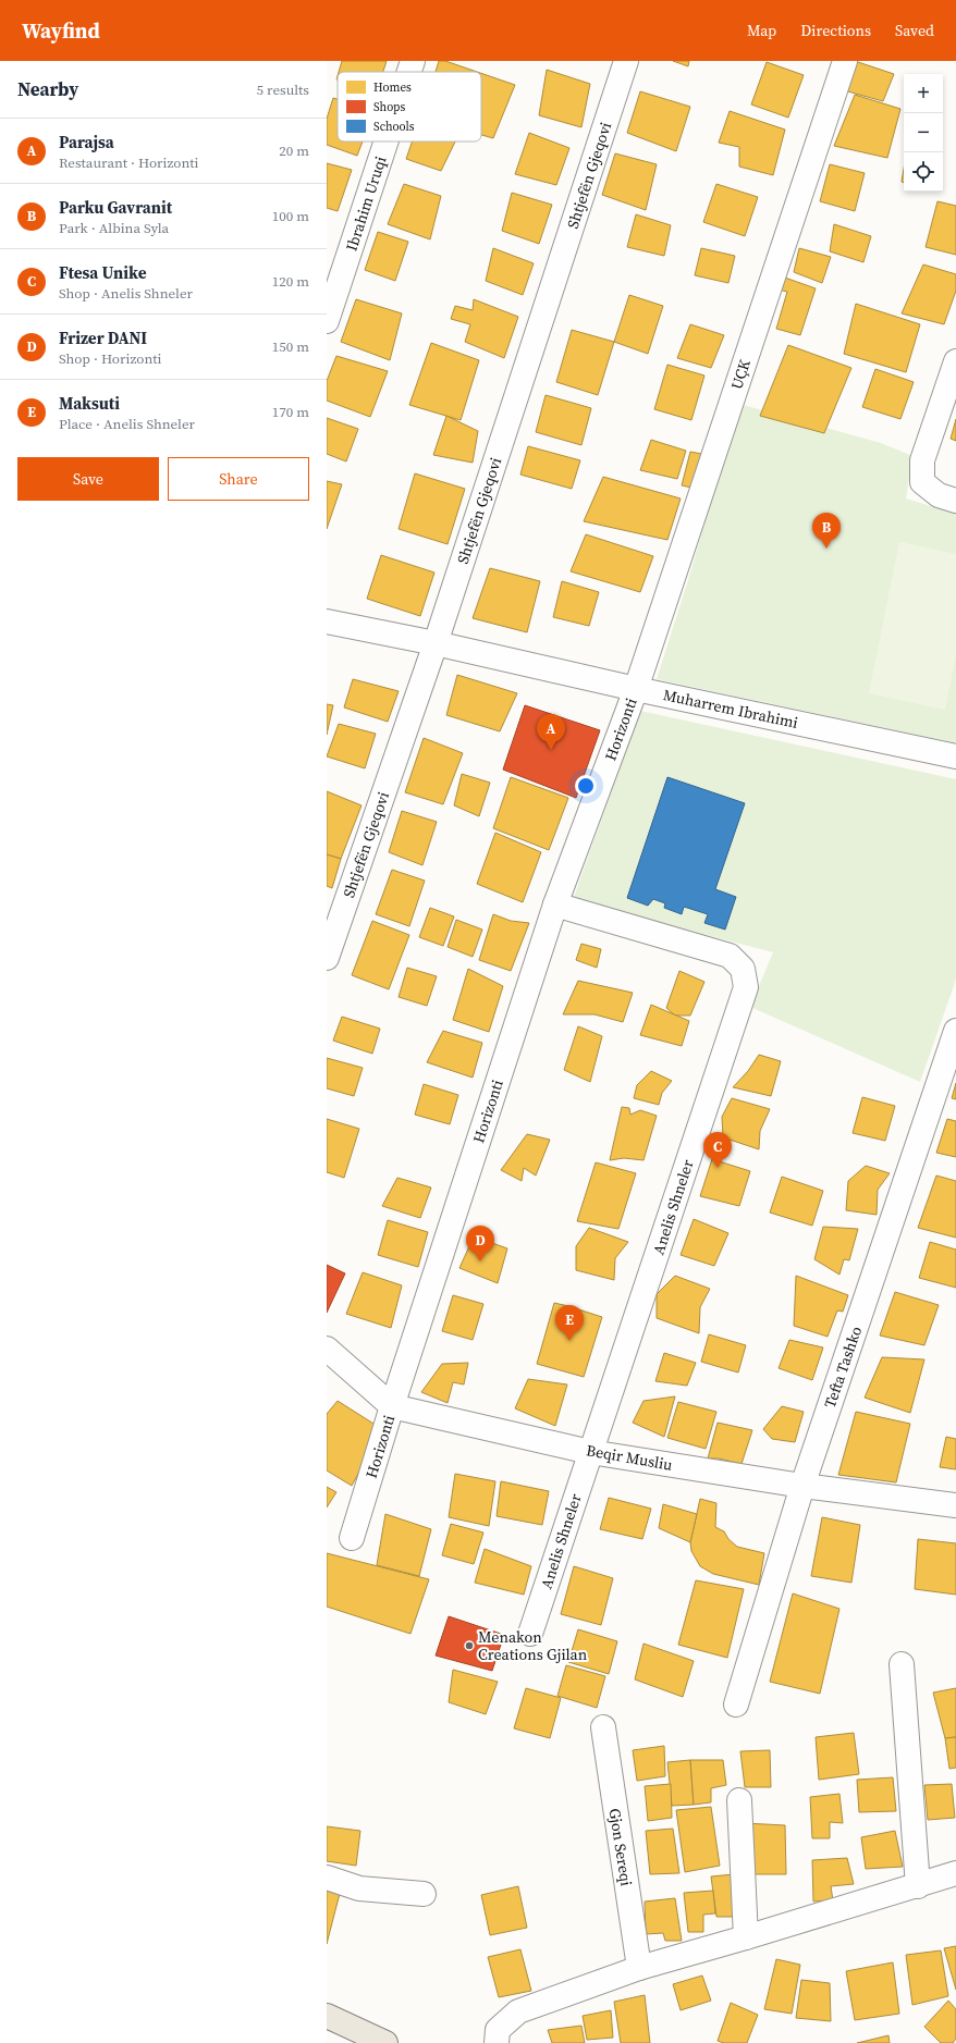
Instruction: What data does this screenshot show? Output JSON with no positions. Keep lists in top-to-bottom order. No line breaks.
{"streets":{"street":["Shtjefën Gjeqovi","Ibrahim Uruqi","UÇK","Muharrem Ibrahimi","Horizonti","Anelis Shneler","Tefta Tashko","Beqir Musliu","Gjon Sereqi"]},"crossings":[["Shtjefën Gjeqovi","Muharrem Ibrahimi"],["UÇK","Muharrem Ibrahimi"],["UÇK","Horizonti"],["Muharrem Ibrahimi","Horizonti"],["Horizonti","Anelis Shneler"],["Horizonti","Beqir Musliu"],["Anelis Shneler","Beqir Musliu"],["Tefta Tashko","Beqir Musliu"]],"places":["Menakon Creations Gjilan"],"legend":["Homes","Shops","Schools"],"page":{"header":"Wayfind","nav":["Map","Directions","Saved"],"heading":["Nearby","5 results"],"map_buttons":["+","−"],"list":[{"mark":"A","name":"Parajsa","note":"Restaurant · Horizonti","value":"20 m"},{"mark":"B","name":"Parku Gavranit","note":"Park · Albina Syla","value":"100 m"},{"mark":"C","name":"Ftesa Unike","note":"Shop · Anelis Shneler","value":"120 m"},{"mark":"D","name":"Frizer DANI","note":"Shop · Horizonti","value":"150 m"},{"mark":"E","name":"Maksuti","note":"Place · Anelis Shneler","value":"170 m"}],"buttons":["Save","Share"],"pins":["B","A","C","D","E"]}}
